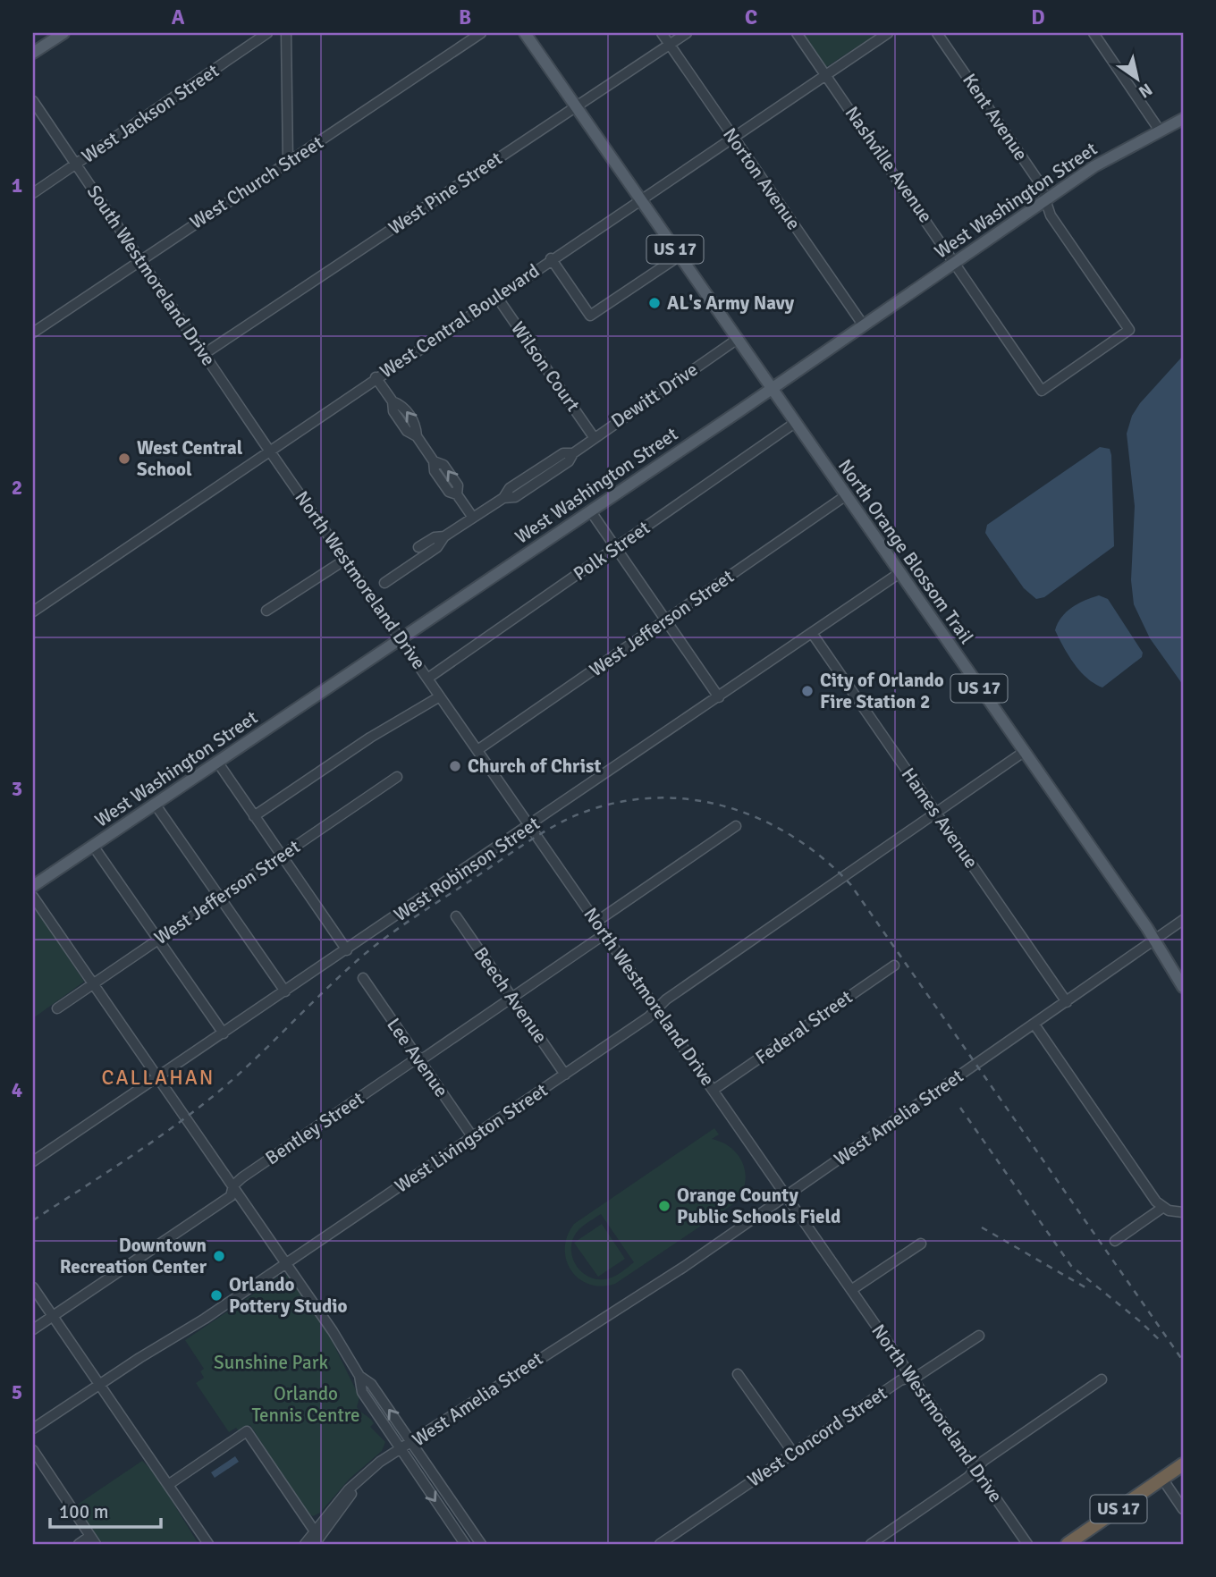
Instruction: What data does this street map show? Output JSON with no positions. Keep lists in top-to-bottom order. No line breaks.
{"streets":{"highway":["US 17"],"main road":["West Washington Street","North Orange Blossom Trail"],"street":["West Jackson Street","Kent Avenue","Nashville Avenue","Norton Avenue","West Church Street","West Pine Street","South Westmoreland Drive","West Central Boulevard","Wilson Court","Dewitt Drive","Polk Street","North Westmoreland Drive","West Jefferson Street","Hames Avenue","West Robinson Street","Beech Avenue","Federal Street","Lee Avenue","West Amelia Street","Bentley Street","West Livingston Street","West Concord Street"]},"crossings":[["West Jackson Street","South Westmoreland Drive"],["Kent Avenue","Nashville Avenue"],["Kent Avenue","West Washington Street"],["Nashville Avenue","West Washington Street"],["Nashville Avenue","West Central Boulevard"],["Norton Avenue","West Pine Street"],["Norton Avenue","West Washington Street"],["Norton Avenue","West Central Boulevard"],["West Church Street","South Westmoreland Drive"],["West Pine Street","US 17"],["West Pine Street","South Westmoreland Drive"],["West Washington Street","North Orange Blossom Trail"],["West Washington Street","North Westmoreland Drive"],["US 17","West Central Boulevard"],["US 17","North Orange Blossom Trail"],["South Westmoreland Drive","West Central Boulevard"],["South Westmoreland Drive","North Westmoreland Drive"],["West Central Boulevard","Wilson Court"],["West Central Boulevard","North Orange Blossom Trail"],["West Central Boulevard","North Westmoreland Drive"],["Wilson Court","Dewitt Drive"],["Dewitt Drive","North Orange Blossom Trail"],["Polk Street","North Orange Blossom Trail"],["Polk Street","North Westmoreland Drive"],["North Orange Blossom Trail","West Jefferson Street"],["North Orange Blossom Trail","West Robinson Street"],["North Orange Blossom Trail","West Amelia Street"],["North Westmoreland Drive","West Jefferson Street"],["North Westmoreland Drive","West Robinson Street"],["North Westmoreland Drive","Federal Street"],["North Westmoreland Drive","West Amelia Street"],["North Westmoreland Drive","Bentley Street"],["North Westmoreland Drive","West Livingston Street"],["North Westmoreland Drive","West Concord Street"],["Hames Avenue","West Robinson Street"],["Hames Avenue","West Amelia Street"],["Hames Avenue","West Livingston Street"],["Beech Avenue","Bentley Street"],["Beech Avenue","West Livingston Street"],["Lee Avenue","Bentley Street"],["Lee Avenue","West Livingston Street"]],"districts":["CALLAHAN"],"parks":["Sunshine Park","Orlando Tennis Centre"],"places":["AL's Army Navy","West Central School","City of Orlando Fire Station 2","Church of Christ","Orange County Public Schools Field","Downtown Recreation Center","Orlando Pottery Studio"],"scale_bar":"100 m","north":"bottom right","grid":{"columns":["A","B","C","D"],"rows":["1","2","3","4","5"]}}
